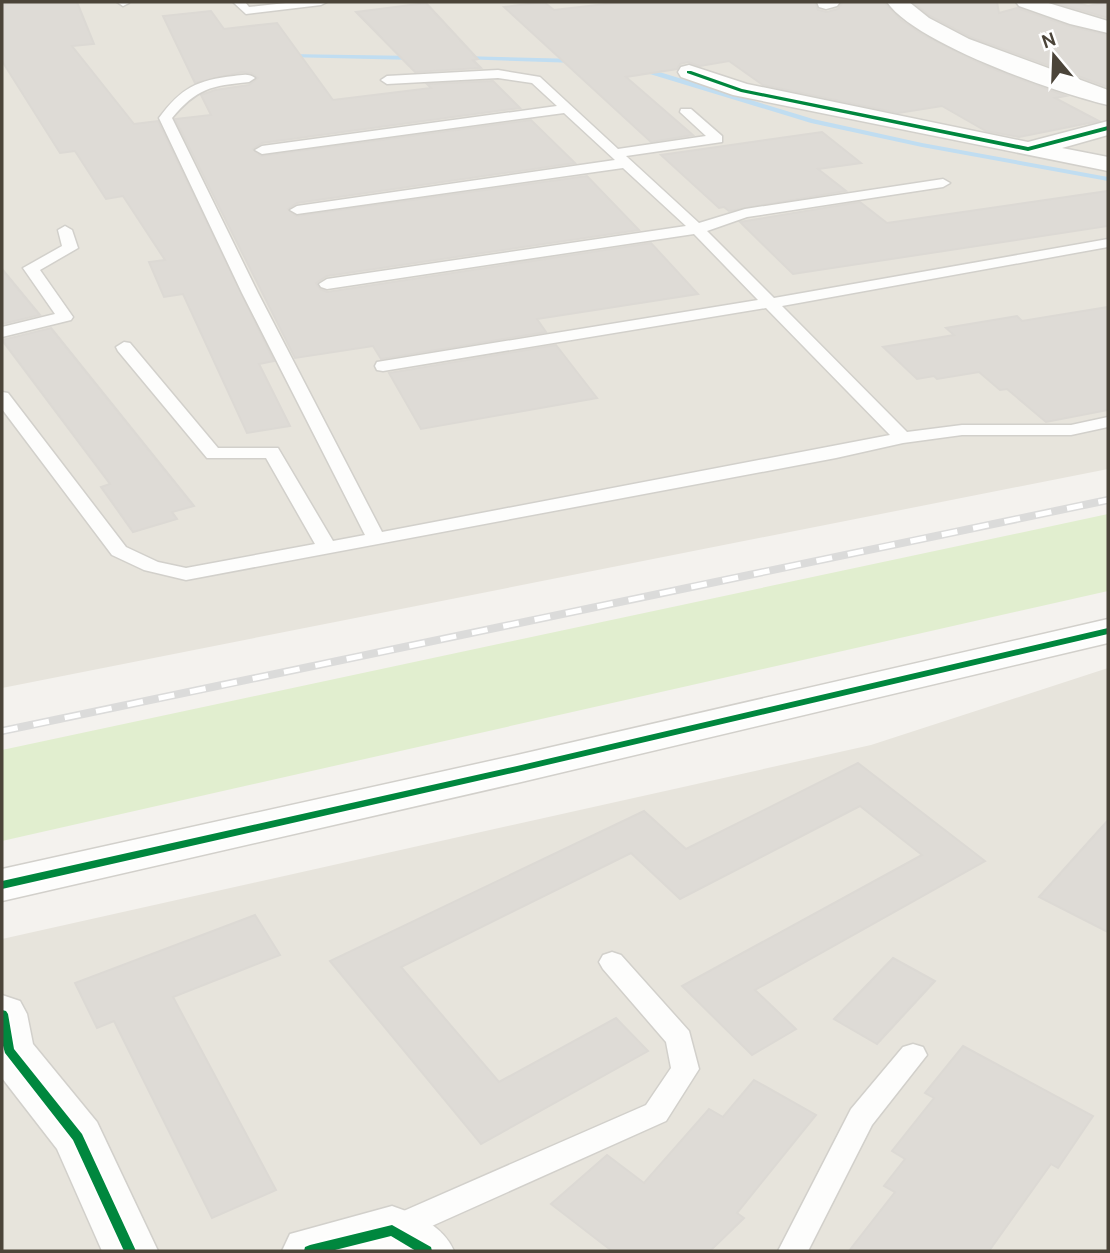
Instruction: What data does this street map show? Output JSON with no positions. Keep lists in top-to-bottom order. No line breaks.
{"north":"top"}
